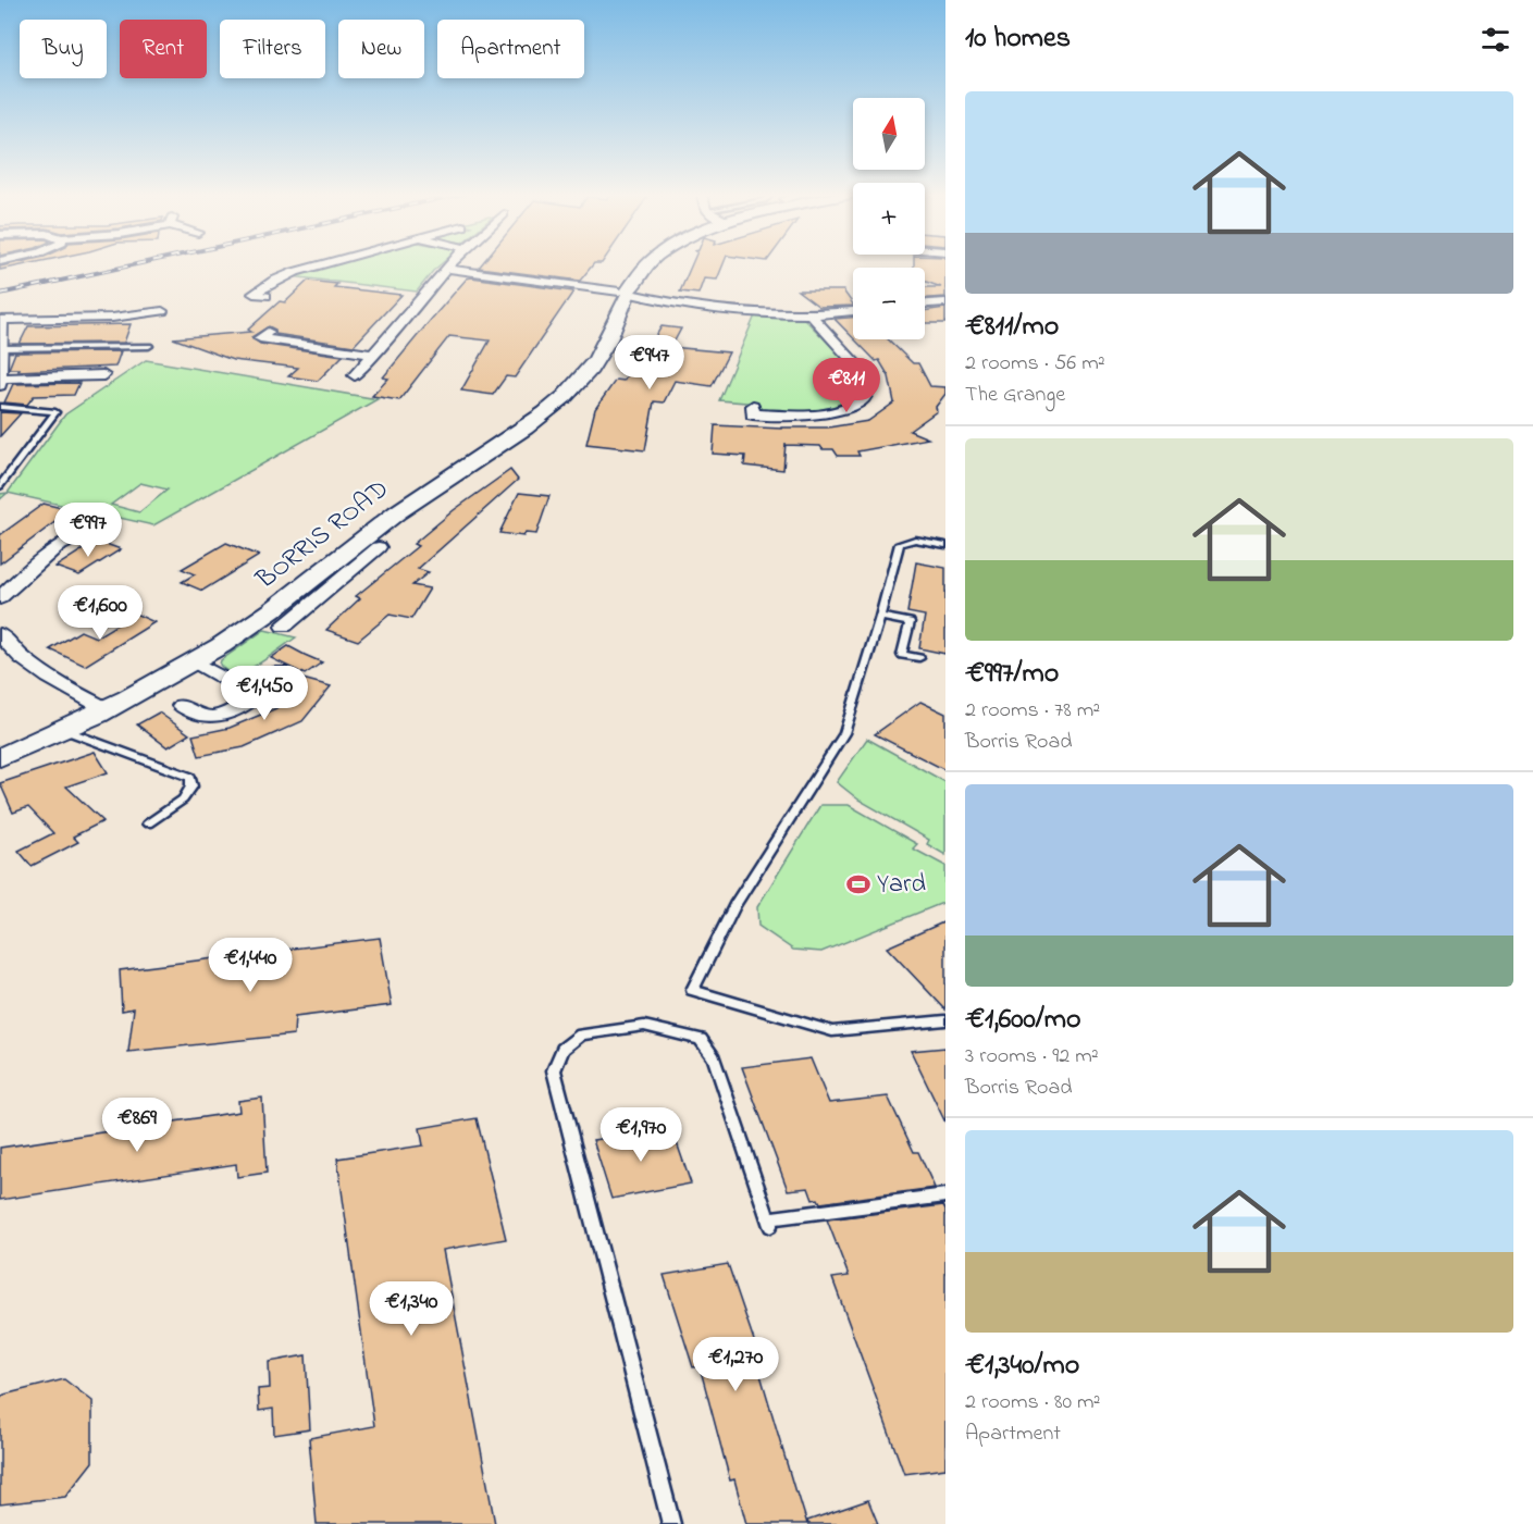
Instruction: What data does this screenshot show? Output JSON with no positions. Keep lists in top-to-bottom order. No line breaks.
{"streets":{"street":["BORRIS ROAD"]},"places":{"sports":["Yard"]},"north":"top","page":{"heading":"10 homes","chip":["Buy","Rent","Filters","New","Apartment"],"list":[{"name":"€811/mo","note":"2 rooms · 56 m² · The Grange"},{"name":"€997/mo","note":"2 rooms · 78 m² · Borris Road"},{"name":"€1,600/mo","note":"3 rooms · 92 m² · Borris Road"},{"name":"€1,340/mo","note":"2 rooms · 80 m² · Apartment"}],"map_buttons":["+","−"],"price":["€947","€811","€997","€1,600","€1,450","€1,440","€869","€1,970","€1,340","€1,270"]}}
